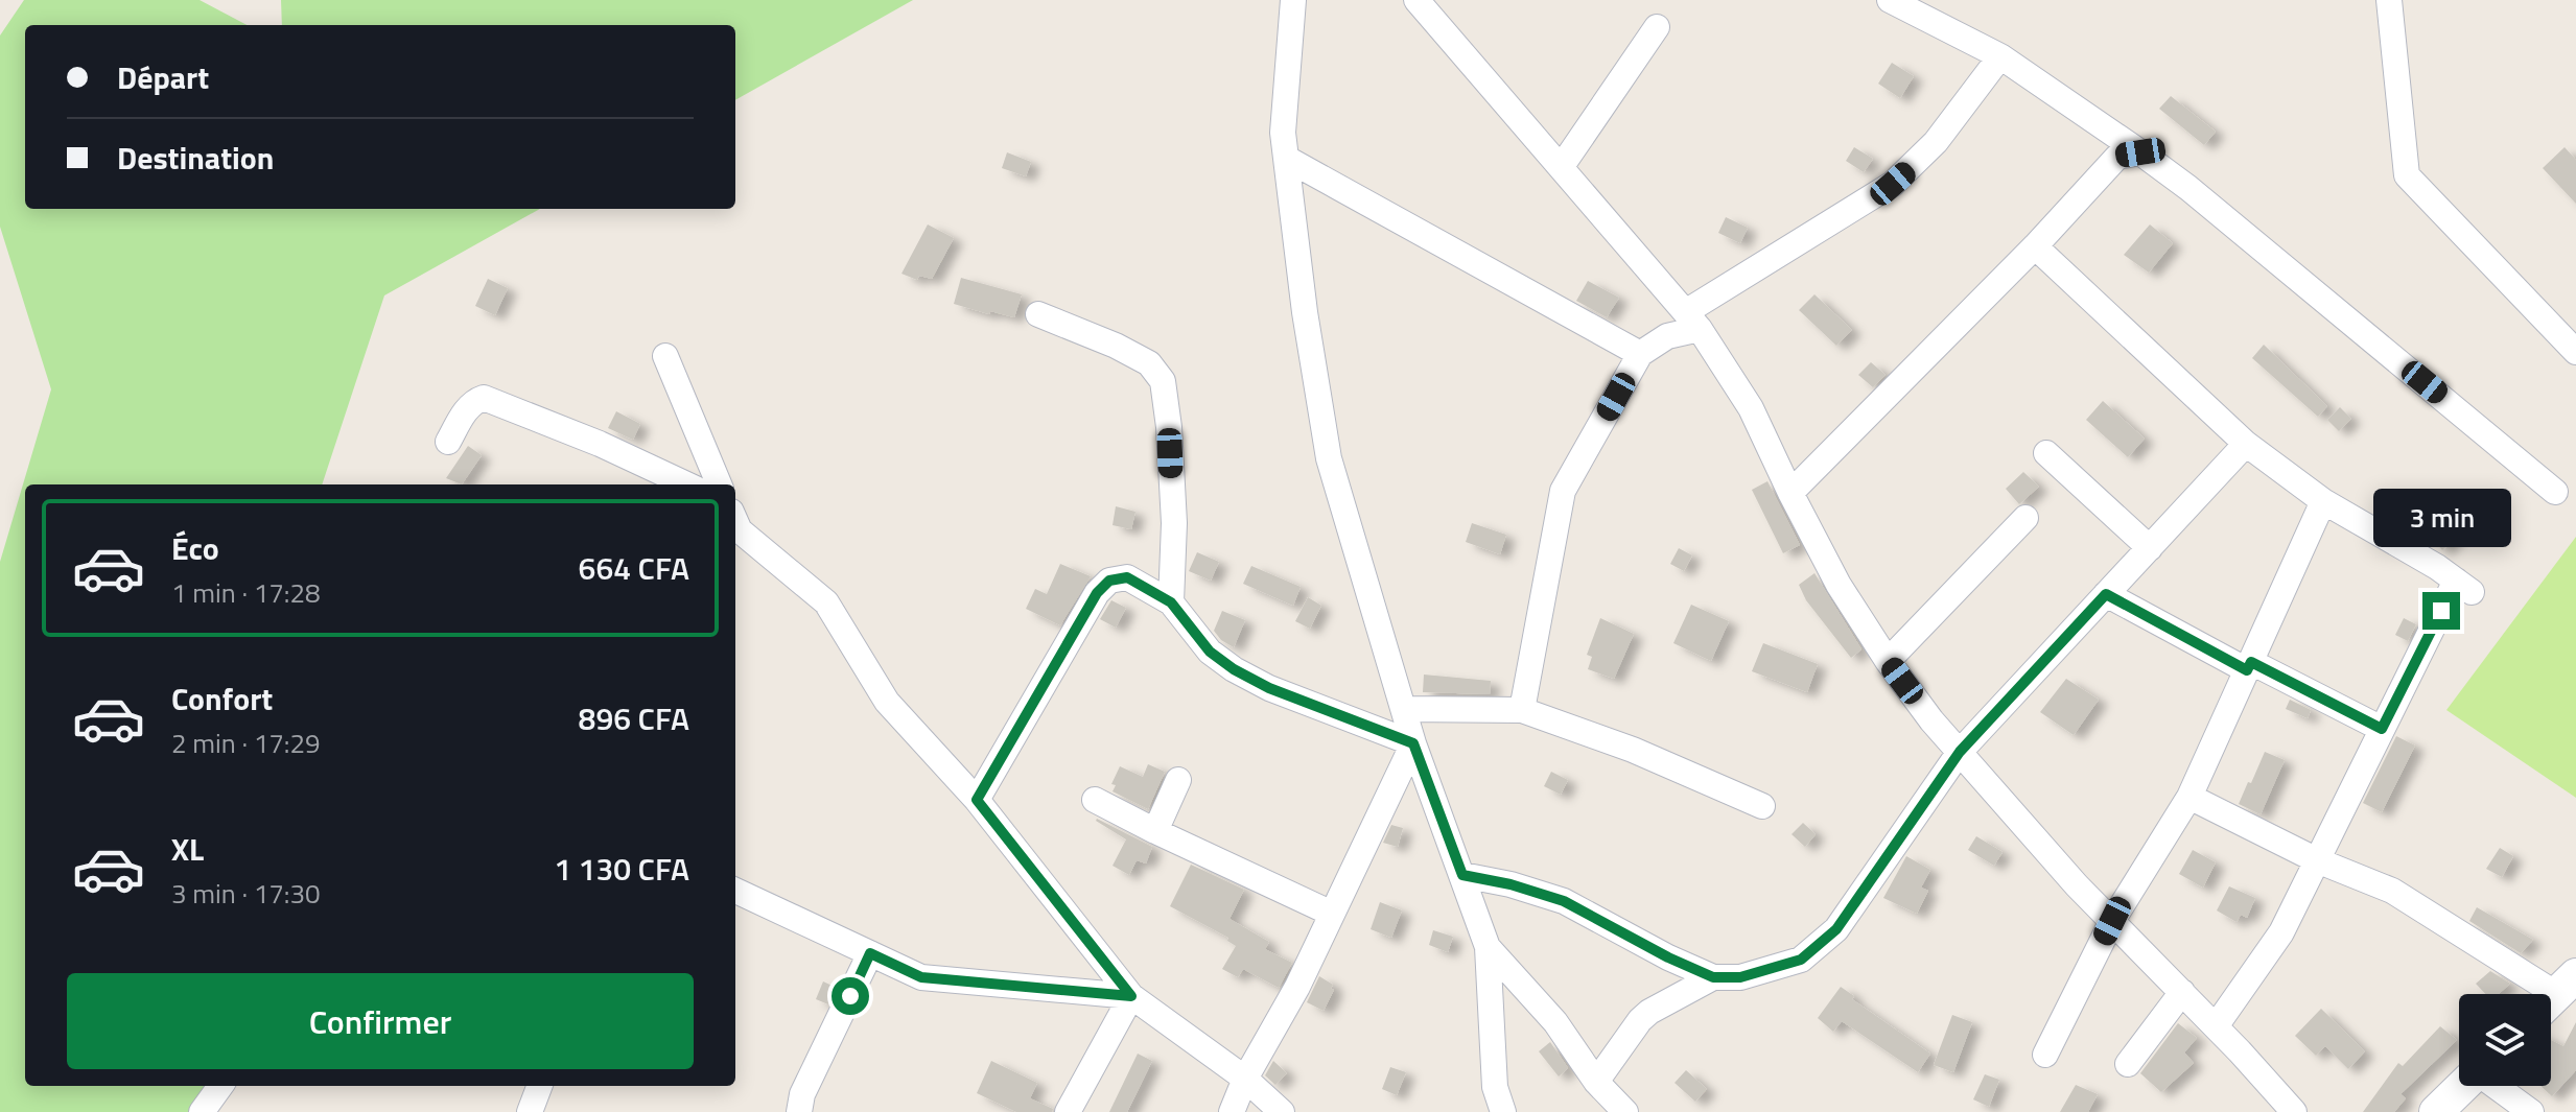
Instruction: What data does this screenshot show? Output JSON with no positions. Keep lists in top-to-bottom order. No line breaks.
{"page":{"banner":["Départ","Destination"],"bubble":"3 min","list":[{"name":"Éco","note":"1 min · 17:28","value":"664 CFA"},{"name":"Confort","note":"2 min · 17:29","value":"896 CFA"},{"name":"XL","note":"3 min · 17:30","value":"1 130 CFA"}],"buttons":"Confirmer"}}
